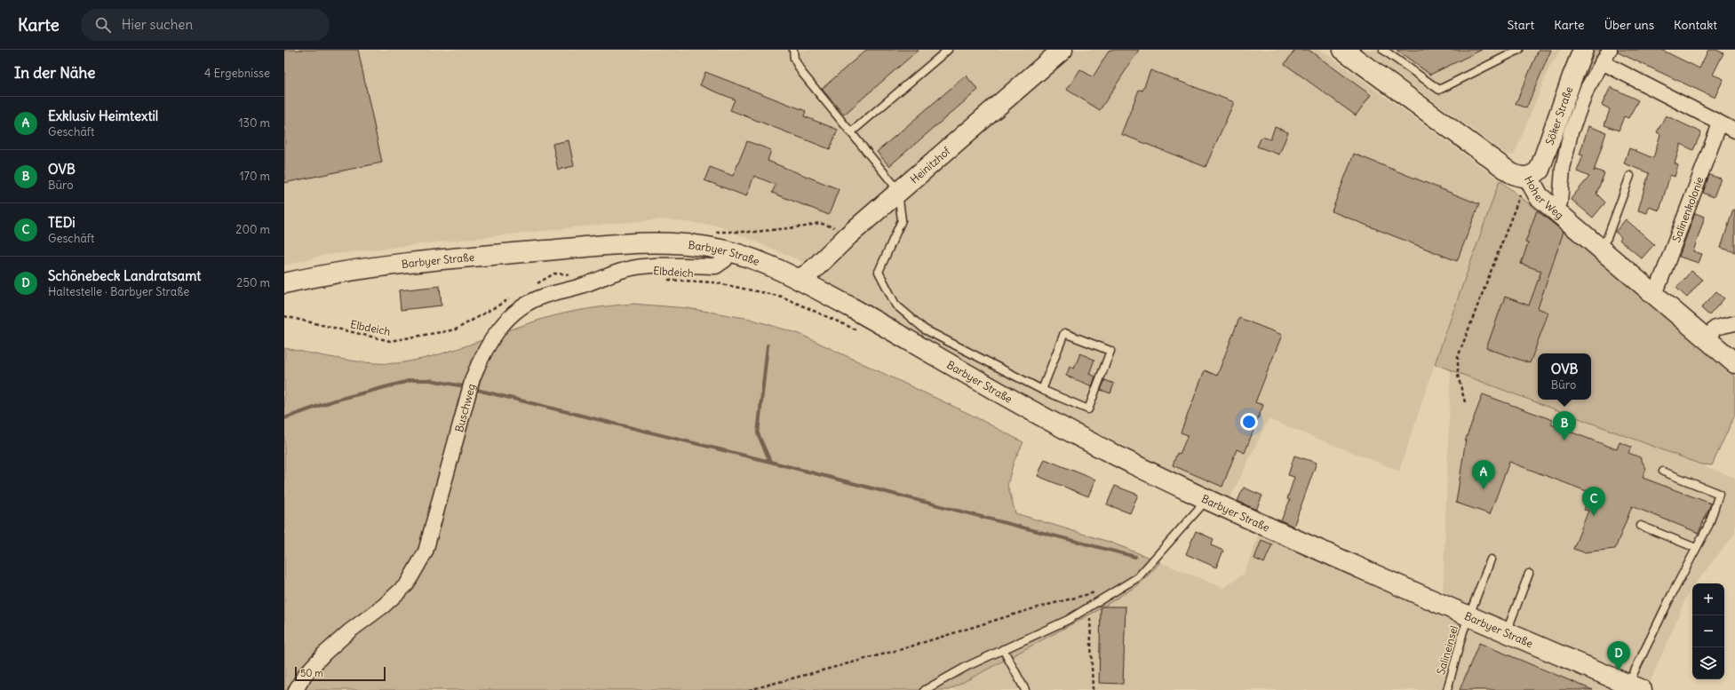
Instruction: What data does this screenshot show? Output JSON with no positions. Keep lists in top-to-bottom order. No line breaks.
{"streets":{"street":["Söker Straße","Heinitzhof","Hoher Weg","Salinenkolonie","Barbyer Straße","Buschweg"],"lane":["Salineinsel"],"path":["Elbdeich"]},"crossings":[["Söker Straße","Hoher Weg"],["Heinitzhof","Barbyer Straße"],["Hoher Weg","Salinenkolonie"],["Barbyer Straße","Buschweg"],["Barbyer Straße","Salineinsel"]],"scale_bar":"50 m","page":{"header":"Karte","search":"Hier suchen","nav":["Start","Karte","Über uns","Kontakt"],"heading":["In der Nähe","4 Ergebnisse"],"list":[{"mark":"A","name":"Exklusiv Heimtextil","note":"Geschäft","value":"130 m"},{"mark":"B","name":"OVB","note":"Büro","value":"170 m"},{"mark":"C","name":"TEDi","note":"Geschäft","value":"200 m"},{"mark":"D","name":"Schönebeck Landratsamt","note":"Haltestelle · Barbyer Straße","value":"250 m"}],"popup":["OVB","Büro"],"pins":["B","A","C","D"],"map_buttons":["+","−"],"scale":"50 m"}}
